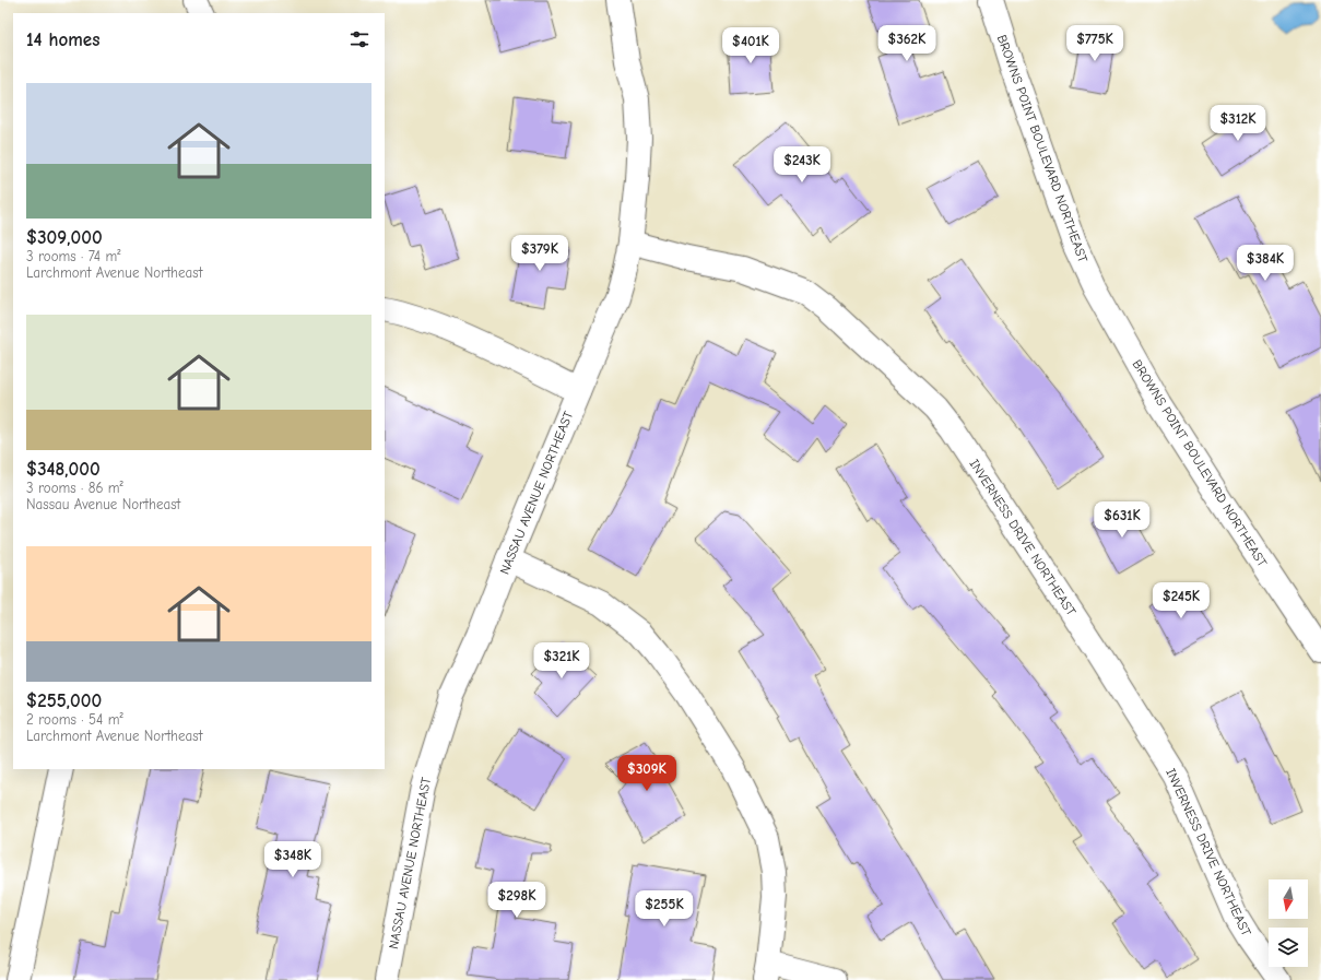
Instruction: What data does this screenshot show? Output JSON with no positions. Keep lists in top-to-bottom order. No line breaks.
{"streets":{"street":["BROWNS POINT BOULEVARD NORTHEAST","NASSAU AVENUE NORTHEAST","INVERNESS DRIVE NORTHEAST"]},"crossings":[["NASSAU AVENUE NORTHEAST","INVERNESS DRIVE NORTHEAST"]],"north":"bottom","page":{"heading":"14 homes","price":["$362K","$775K","$401K","$312K","$243K","$379K","$384K","$631K","$245K","$321K","$309K","$348K","$298K","$255K"],"list":[{"name":"$309,000","note":"3 rooms · 74 m² · Larchmont Avenue Northeast"},{"name":"$348,000","note":"3 rooms · 86 m² · Nassau Avenue Northeast"},{"name":"$255,000","note":"2 rooms · 54 m² · Larchmont Avenue Northeast"}]}}
